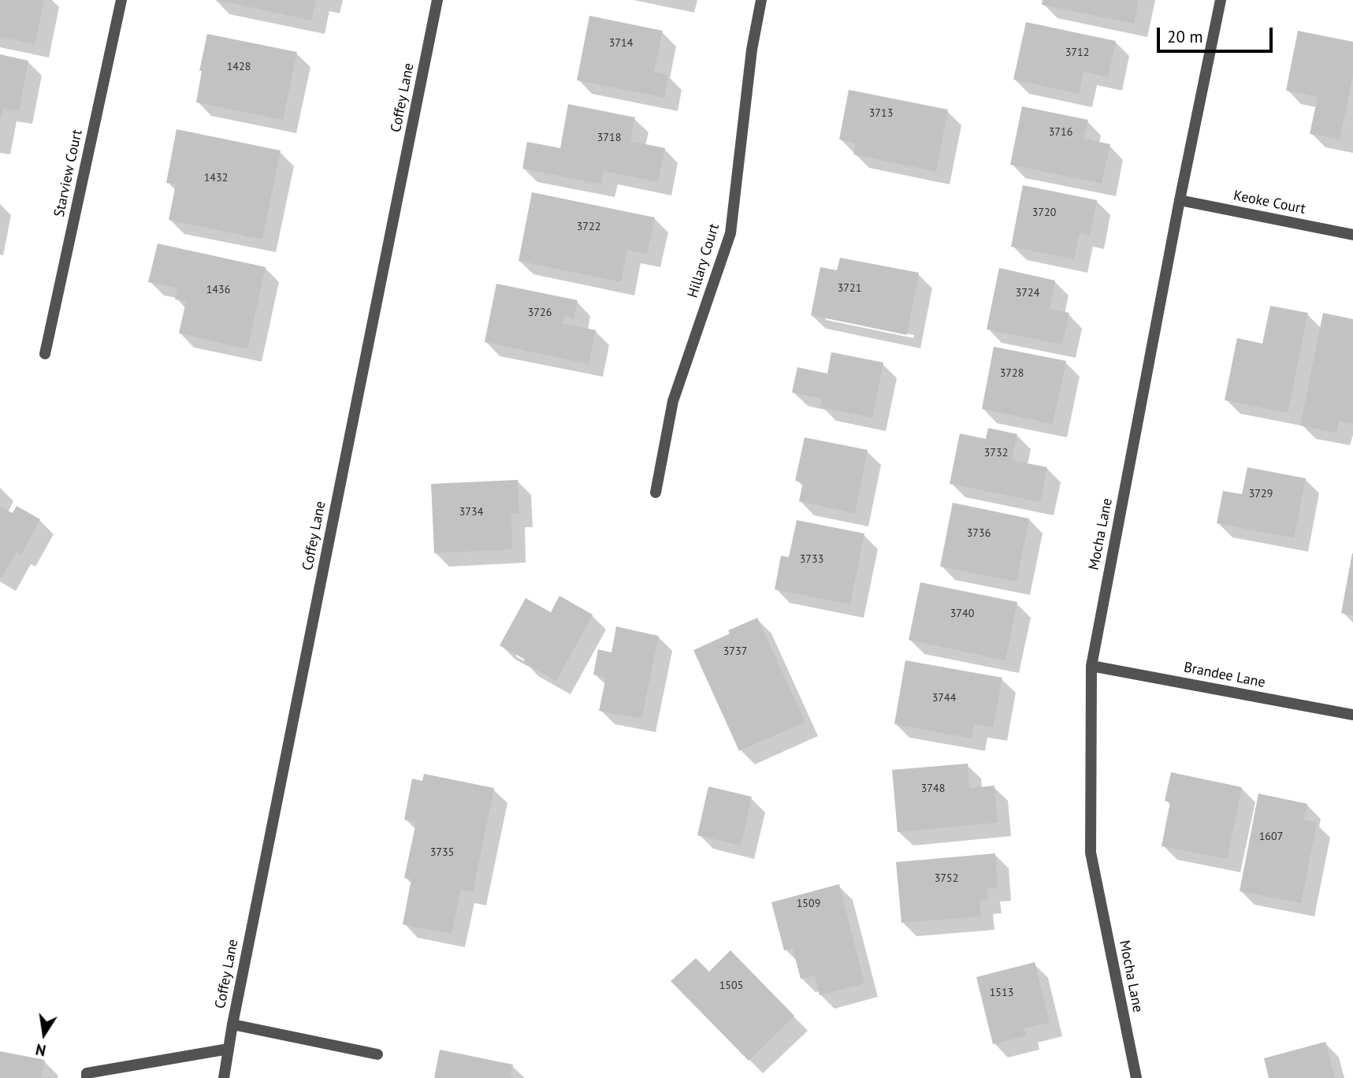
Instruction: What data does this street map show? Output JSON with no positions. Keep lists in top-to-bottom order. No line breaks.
{"streets":{"street":["Coffey Lane","Starview Court","Keoke Court","Hillary Court","Mocha Lane","Brandee Lane"]},"crossings":[["Keoke Court","Mocha Lane"],["Mocha Lane","Brandee Lane"]],"house_numbers":["3714","3712","1428","3713","3716","3718","1432","3720","3722","3721","1436","3724","3726","3728","3732","3729","3734","3736","3733","3740","3737","3744","3748","1607","3735","3752","1509","1505","1513"],"scale_bar":"20 m","north":"bottom"}
